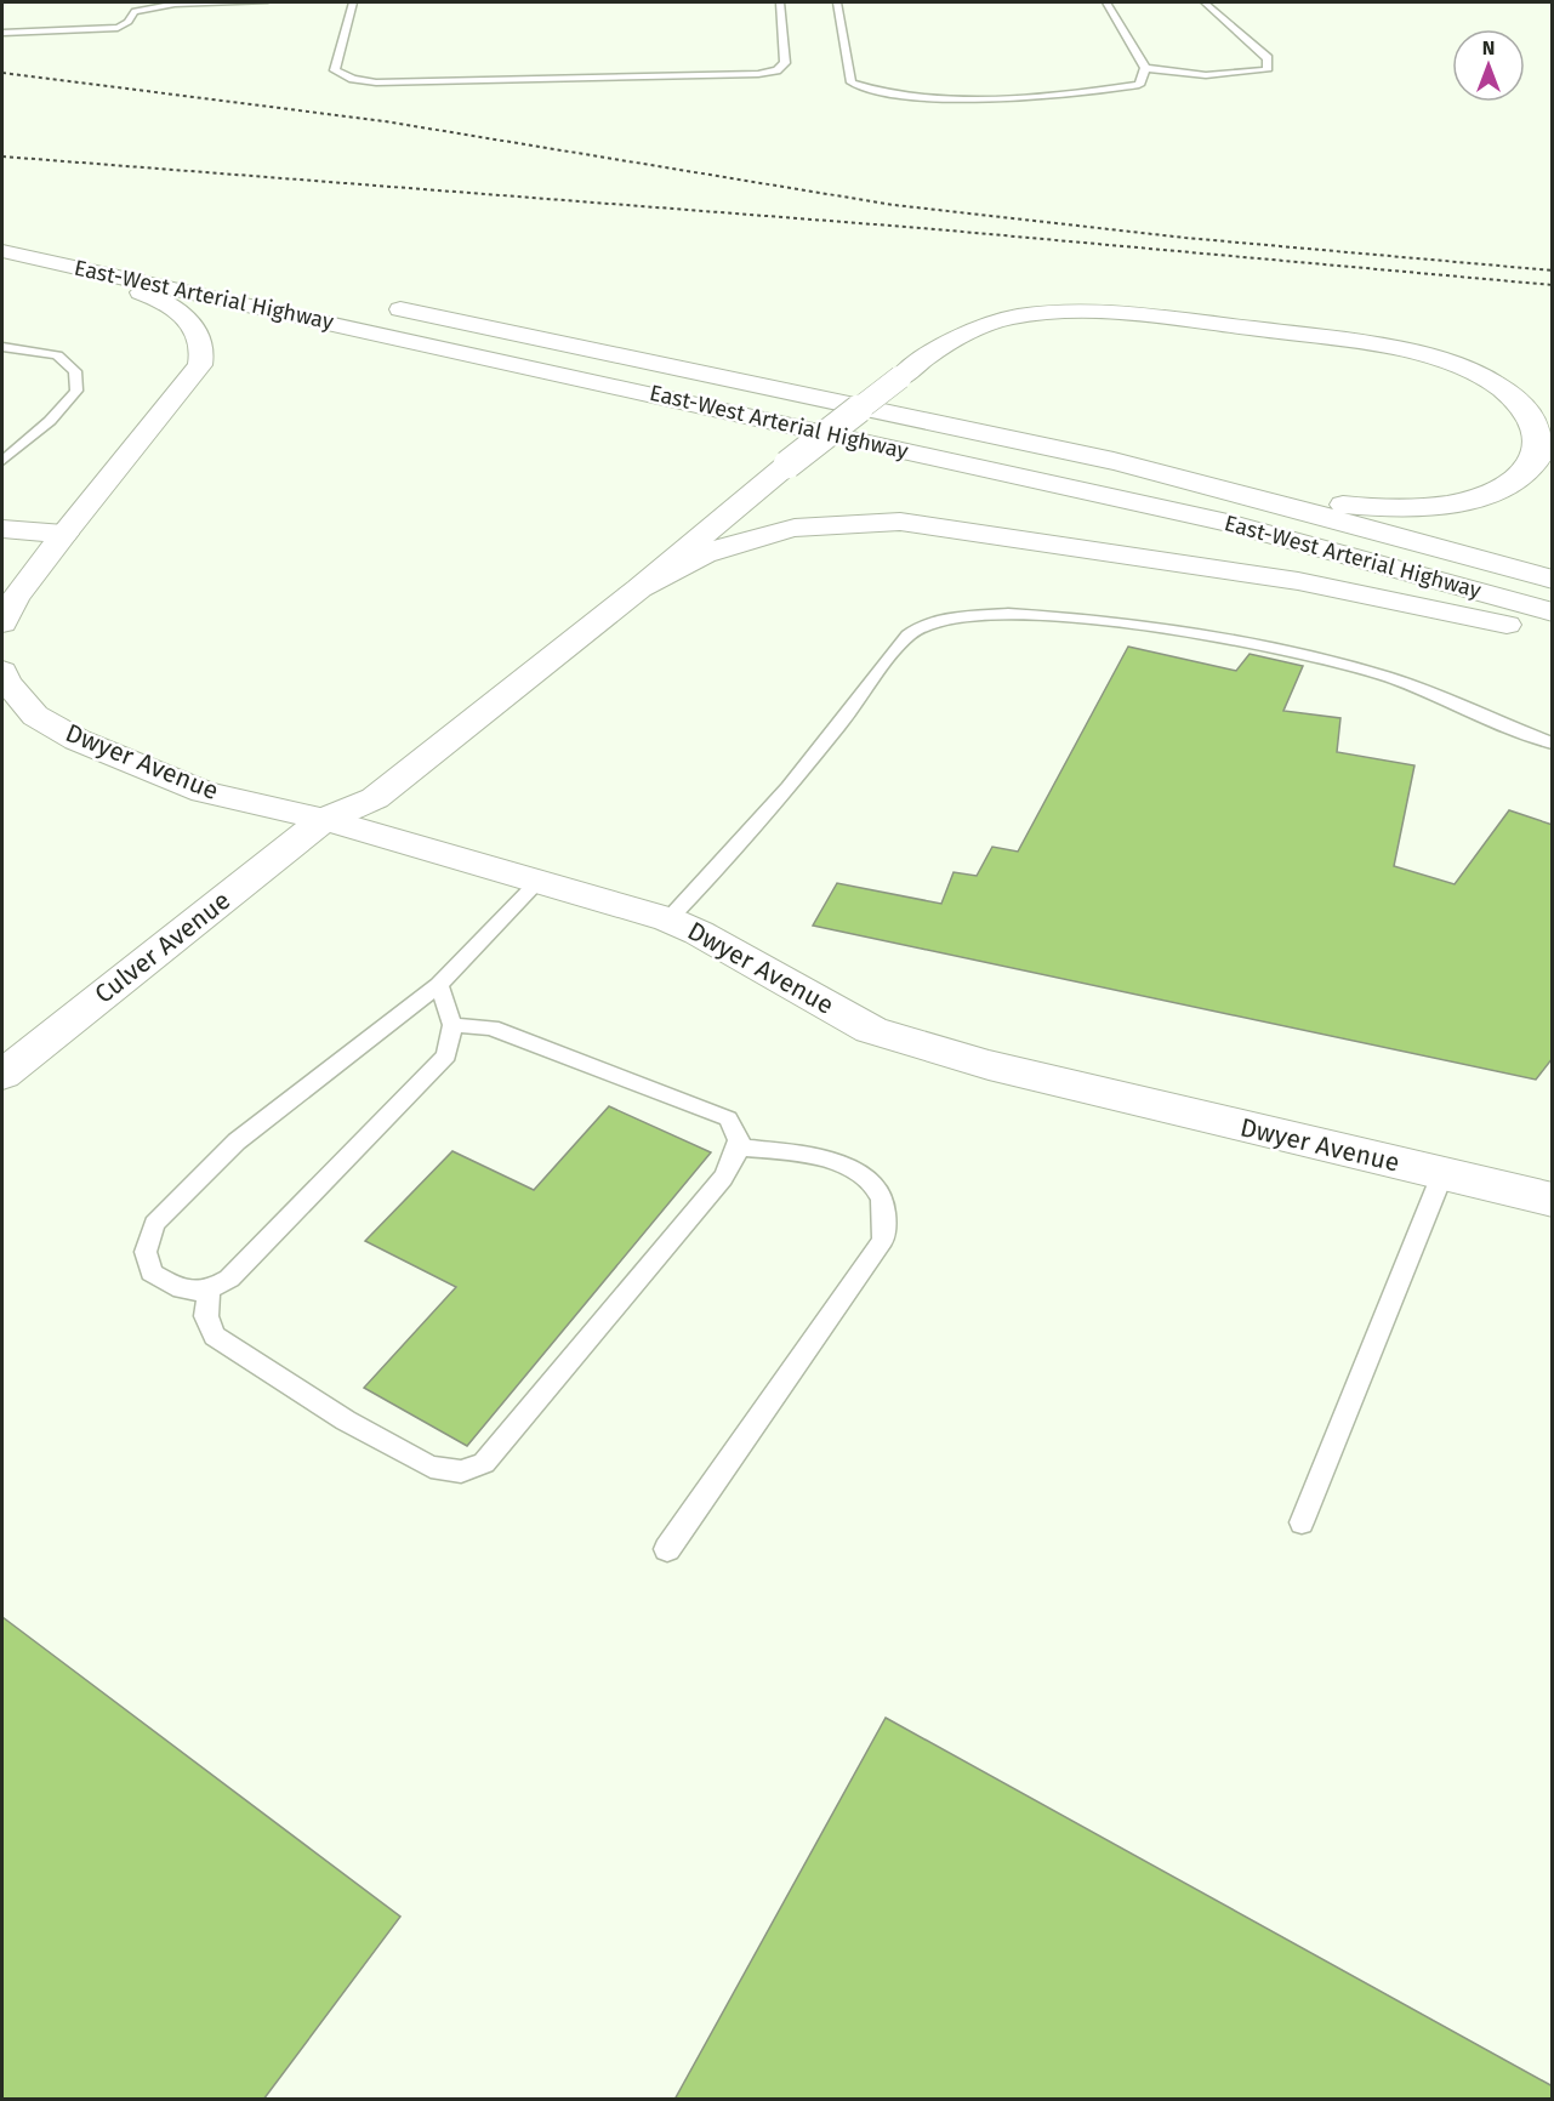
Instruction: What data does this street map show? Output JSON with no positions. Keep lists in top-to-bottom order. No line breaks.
{"streets":{"main road":["East-West Arterial Highway","Dwyer Avenue","Culver Avenue"]},"crossings":[["Dwyer Avenue","Culver Avenue"]],"north":"top"}
